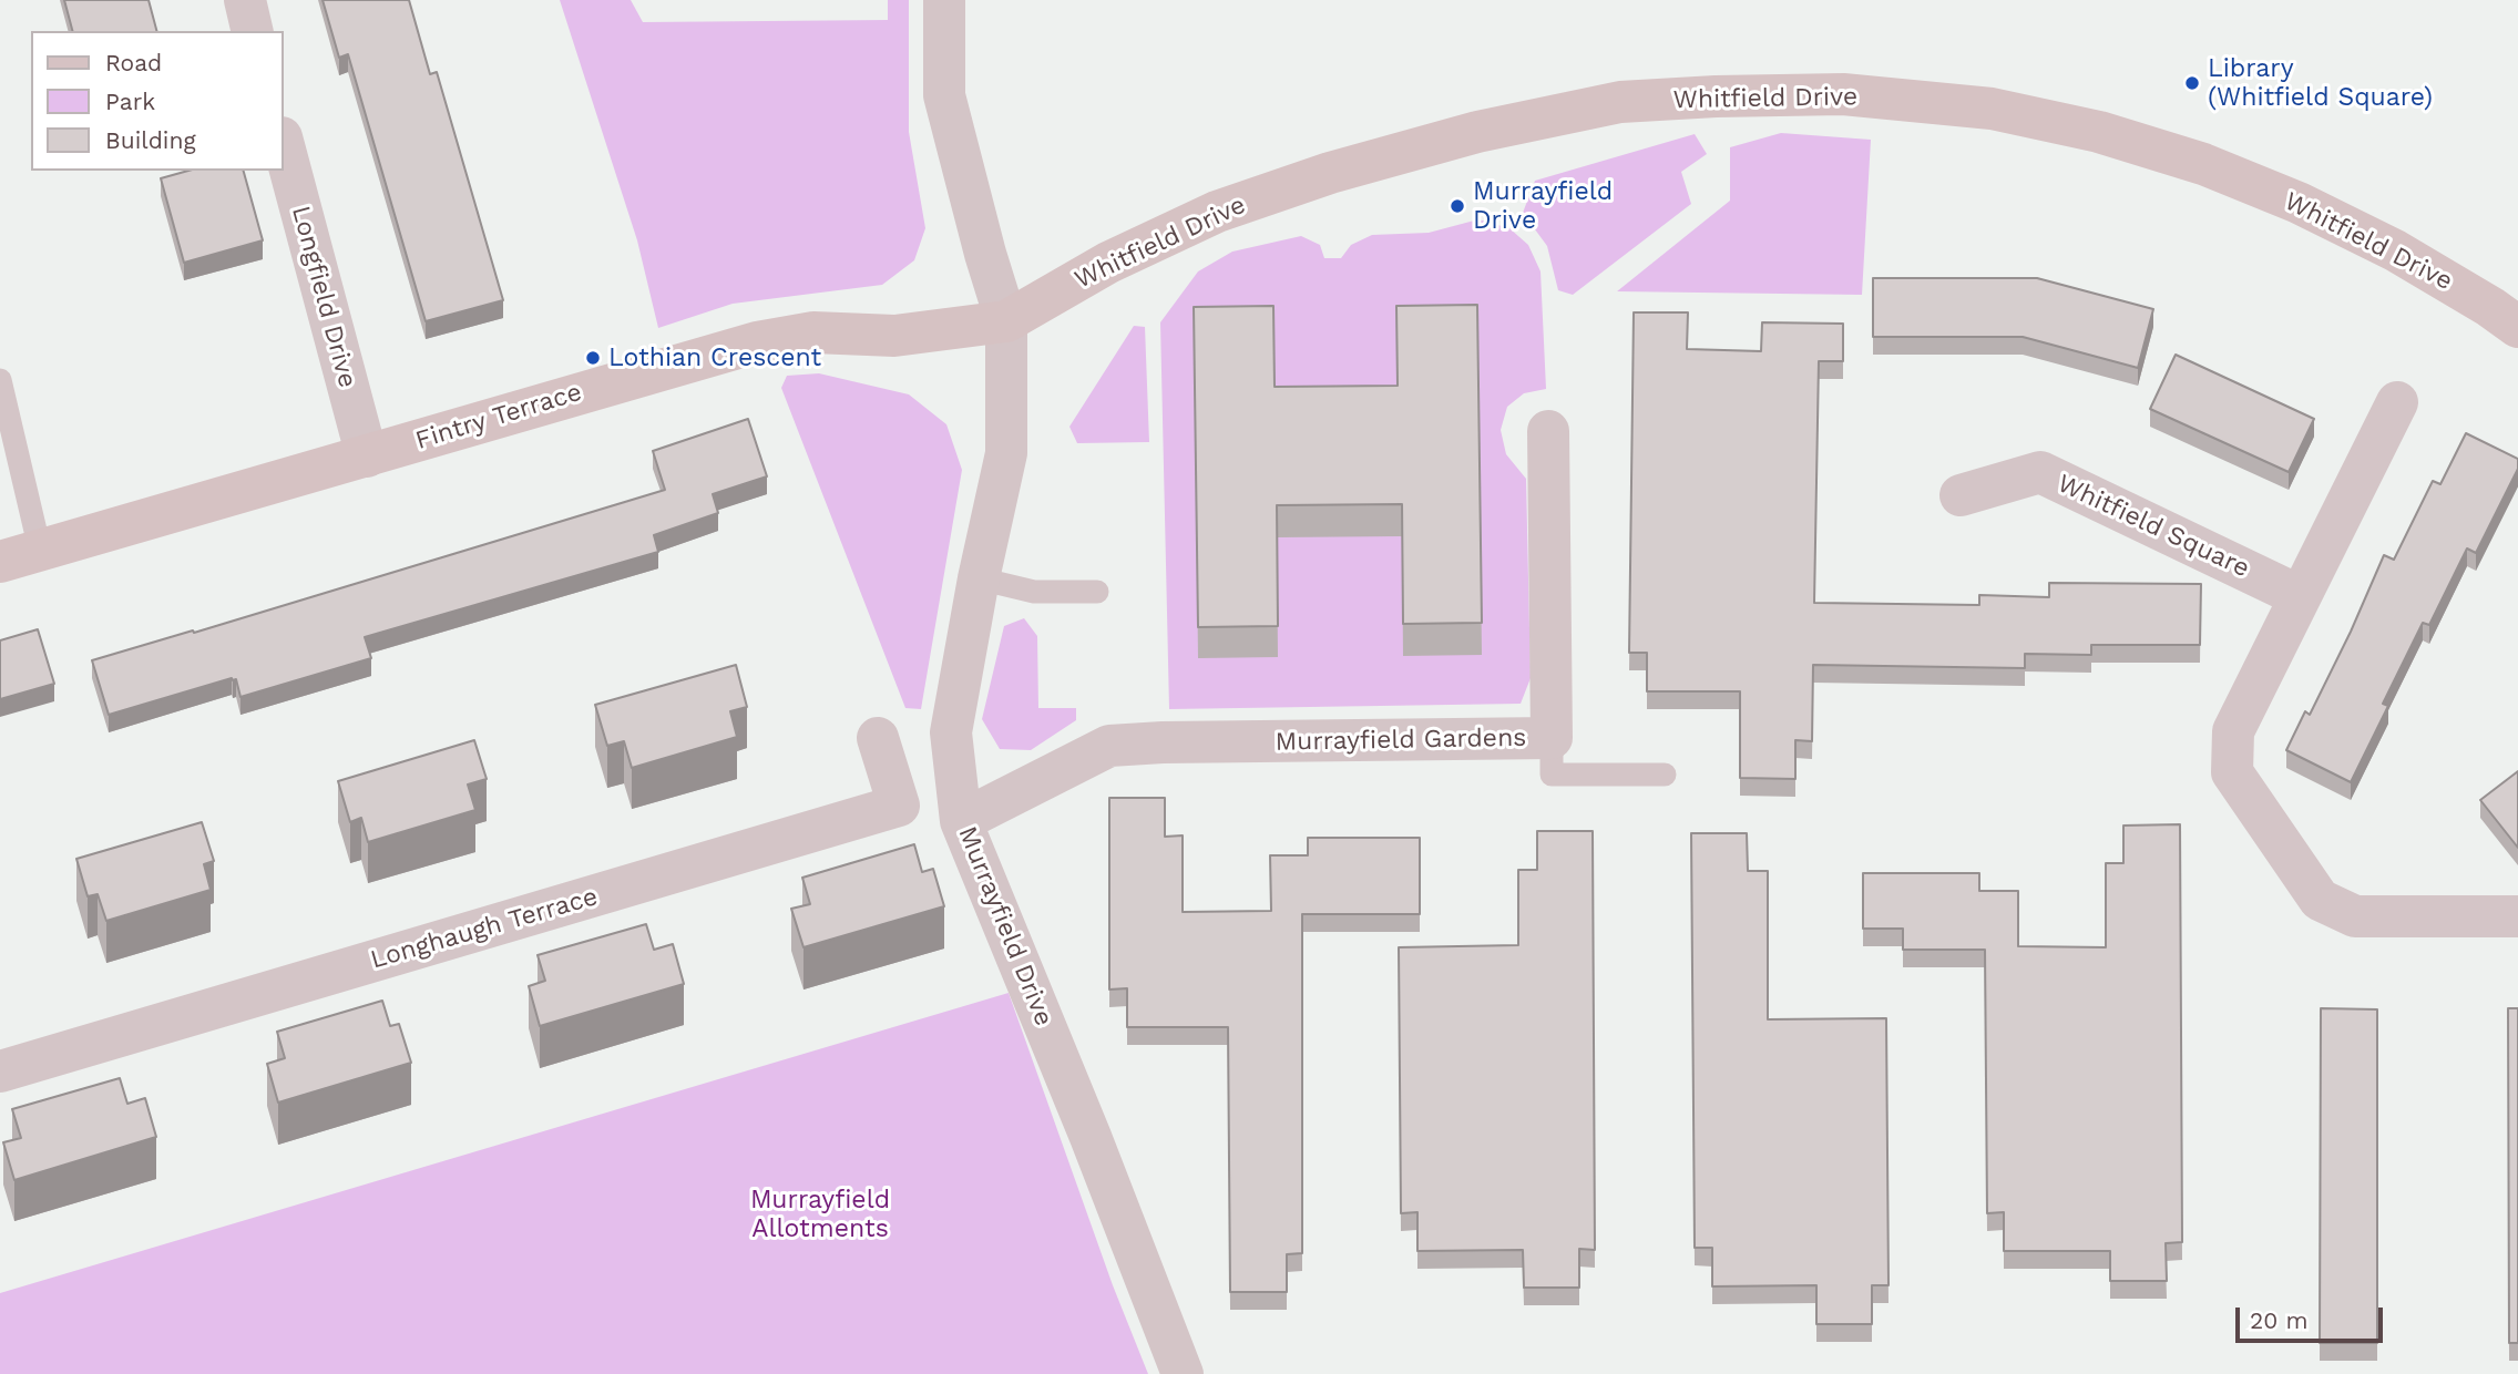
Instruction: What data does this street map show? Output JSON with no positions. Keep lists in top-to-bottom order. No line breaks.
{"streets":{"street":["Whitfield Drive","Longfield Drive","Fintry Terrace","Whitfield Square","Murrayfield Gardens","Murrayfield Drive","Longhaugh Terrace"]},"crossings":[["Whitfield Drive","Fintry Terrace"],["Whitfield Drive","Murrayfield Drive"],["Longfield Drive","Fintry Terrace"],["Fintry Terrace","Murrayfield Drive"],["Murrayfield Gardens","Murrayfield Drive"]],"parks":["Murrayfield Allotments"],"places":["Library (Whitfield Square)","Murrayfield Drive","Lothian Crescent"],"legend":["Road","Park","Building"],"scale_bar":"20 m"}
